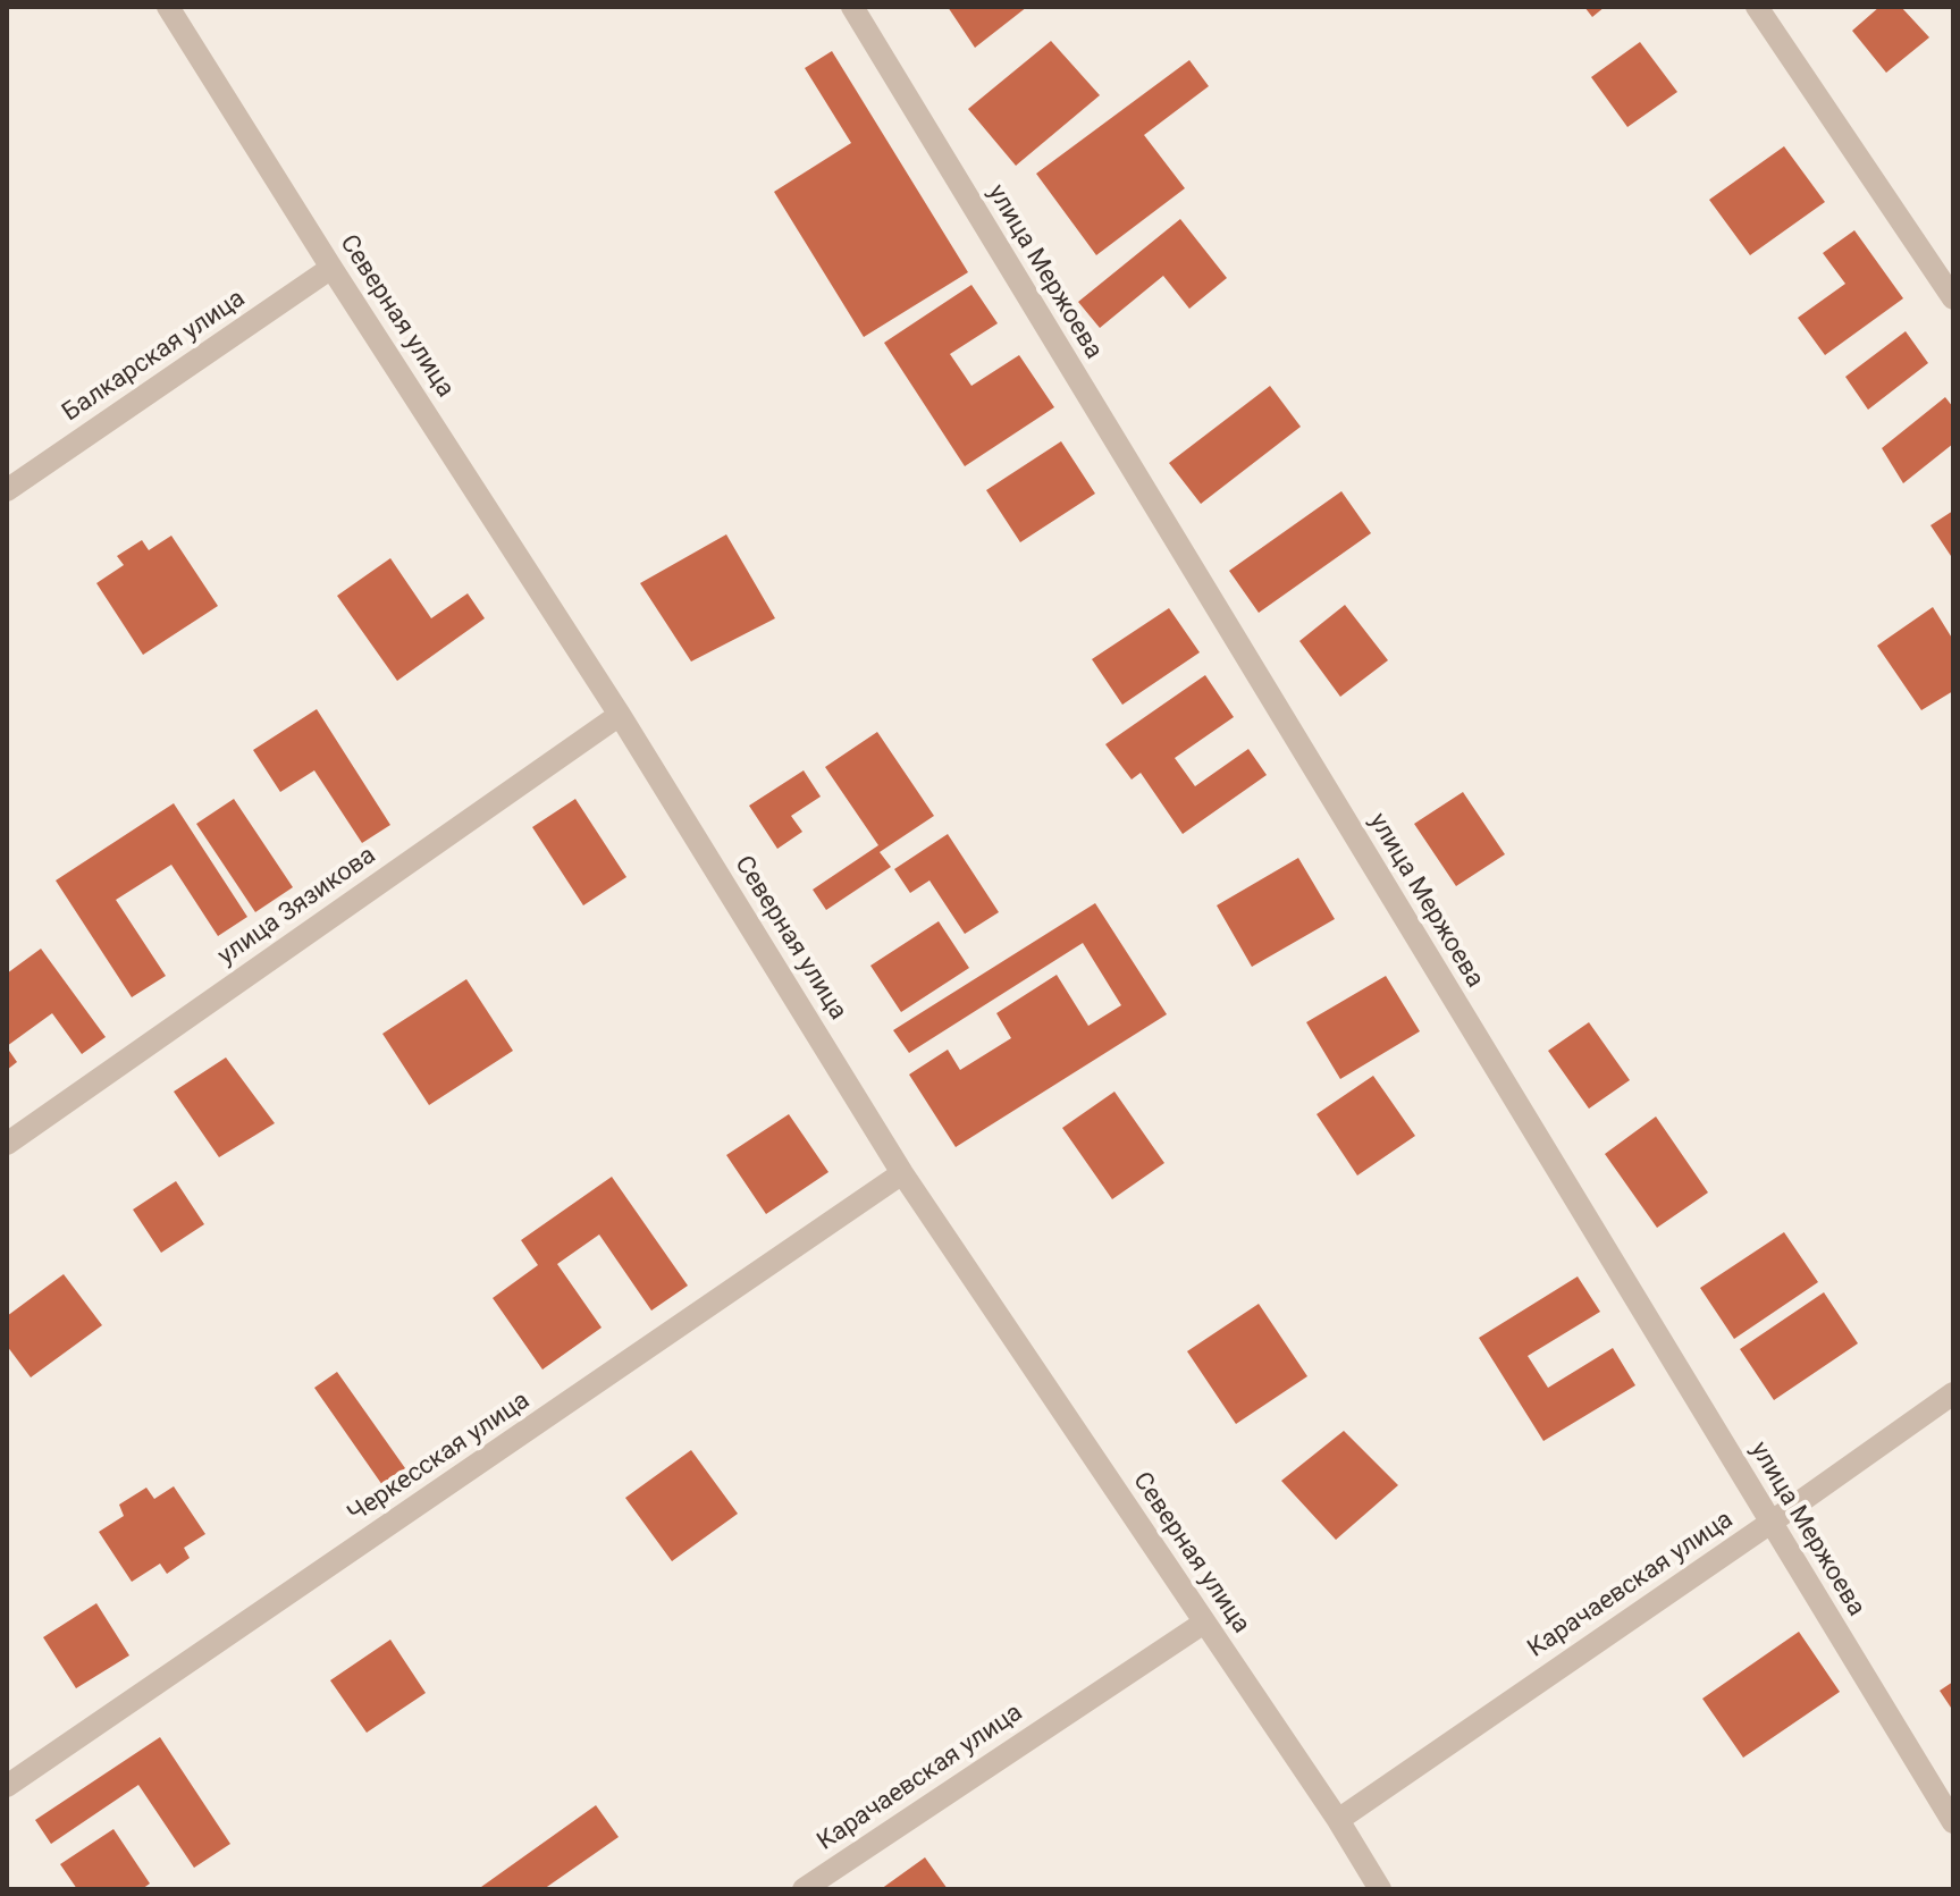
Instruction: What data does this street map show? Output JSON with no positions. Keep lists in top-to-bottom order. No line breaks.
{"streets":{"street":["улица Мержоева","Северная улица","Балкарская улица","улица Зязикова","Черкесская улица","Карачаевская улица"]},"crossings":[["улица Мержоева","Карачаевская улица"],["Северная улица","Балкарская улица"],["Северная улица","улица Зязикова"],["Северная улица","Черкесская улица"],["Северная улица","Карачаевская улица"]]}
